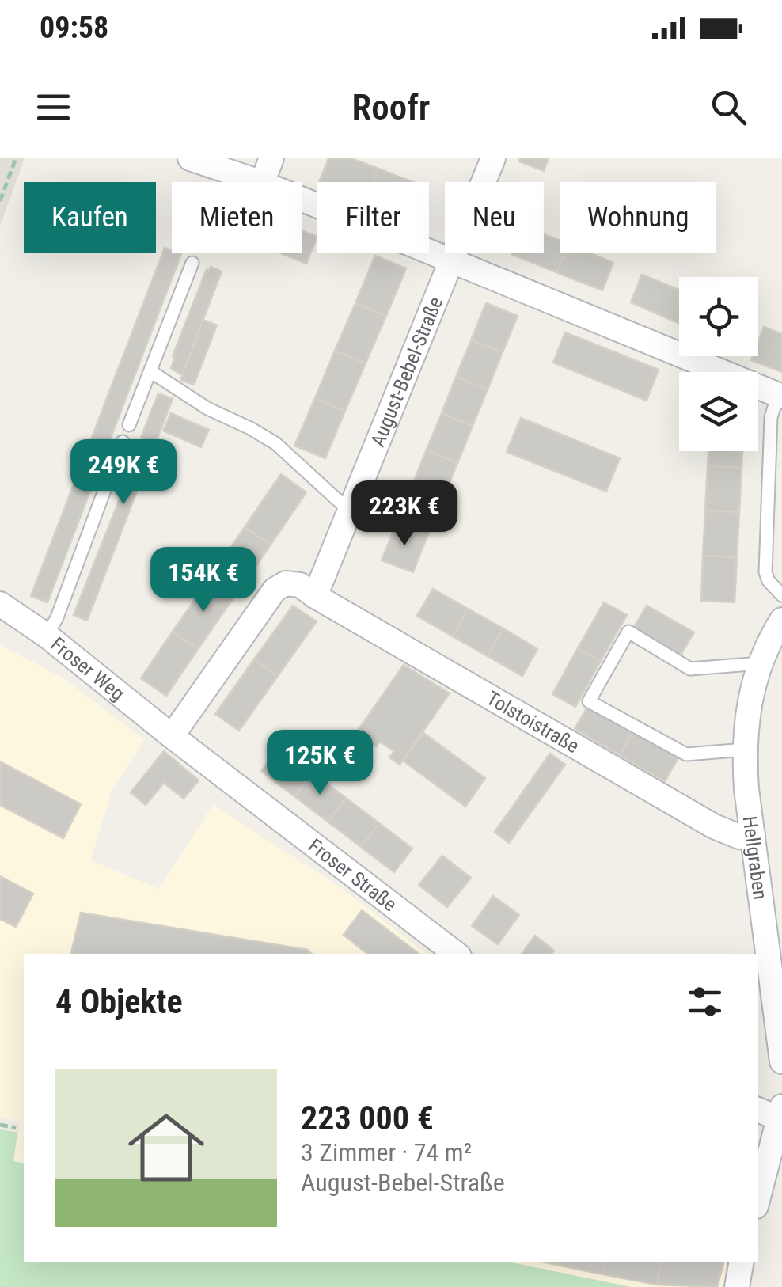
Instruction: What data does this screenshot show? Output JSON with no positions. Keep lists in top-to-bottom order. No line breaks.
{"streets":{"street":["August-Bebel-Straße","Froser Weg","Tolstoistraße","Hellgraben","Froser Straße"]},"crossings":[["August-Bebel-Straße","Tolstoistraße"],["Froser Weg","Froser Straße"],["Tolstoistraße","Hellgraben"]],"page":{"status":"09:58","header":"Roofr","chip":["Kaufen","Mieten","Filter","Neu","Wohnung"],"price":["249K €","223K €","154K €","125K €"],"heading":"4 Objekte","list":[{"name":"223 000 €","note":"3 Zimmer · 74 m² · August-Bebel-Straße"}]}}
